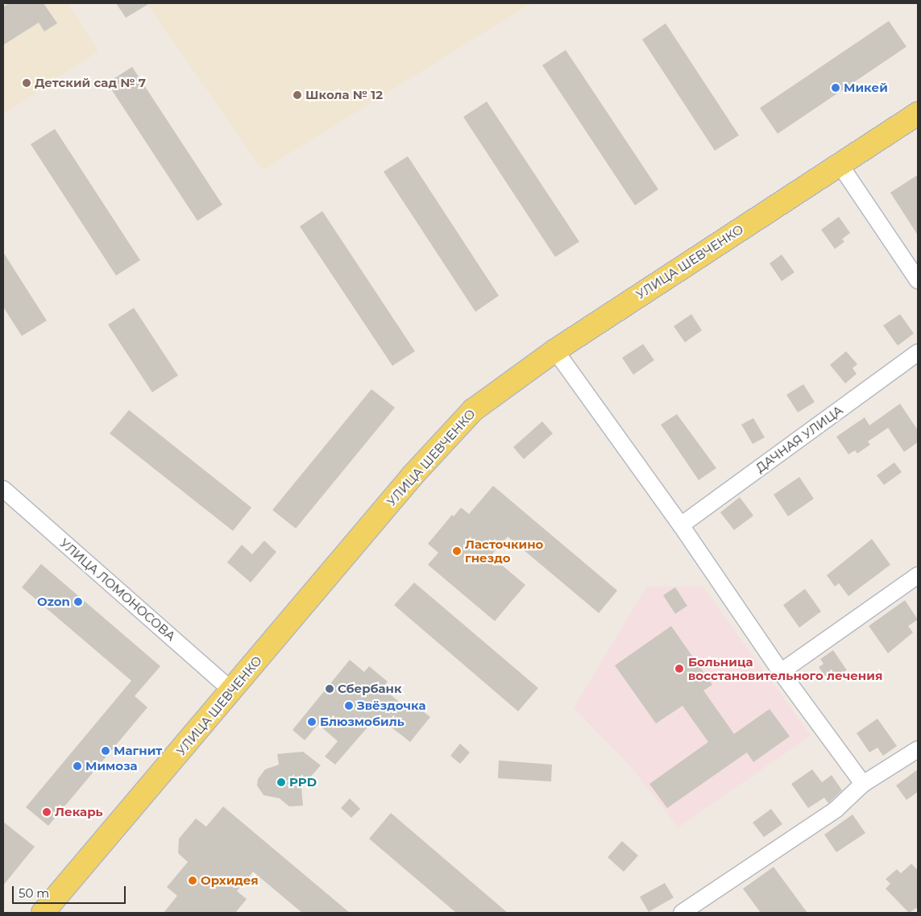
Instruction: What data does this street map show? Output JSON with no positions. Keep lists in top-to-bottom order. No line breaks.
{"streets":{"main road":["УЛИЦА ШЕВЧЕНКО"],"street":["ДАЧНАЯ УЛИЦА","УЛИЦА ЛОМОНОСОВА"]},"crossings":[["УЛИЦА ШЕВЧЕНКО","УЛИЦА ЛОМОНОСОВА"]],"places":["Детский сад № 7","Микей","Школа № 12","Ласточкино гнездо","Ozon","Больница восстановительного лечения","Сбербанк","Звёздочка","Блюзмобиль","Магнит","Мимоза","PPD","Лекарь","Орхидея"],"scale_bar":"50 m"}
